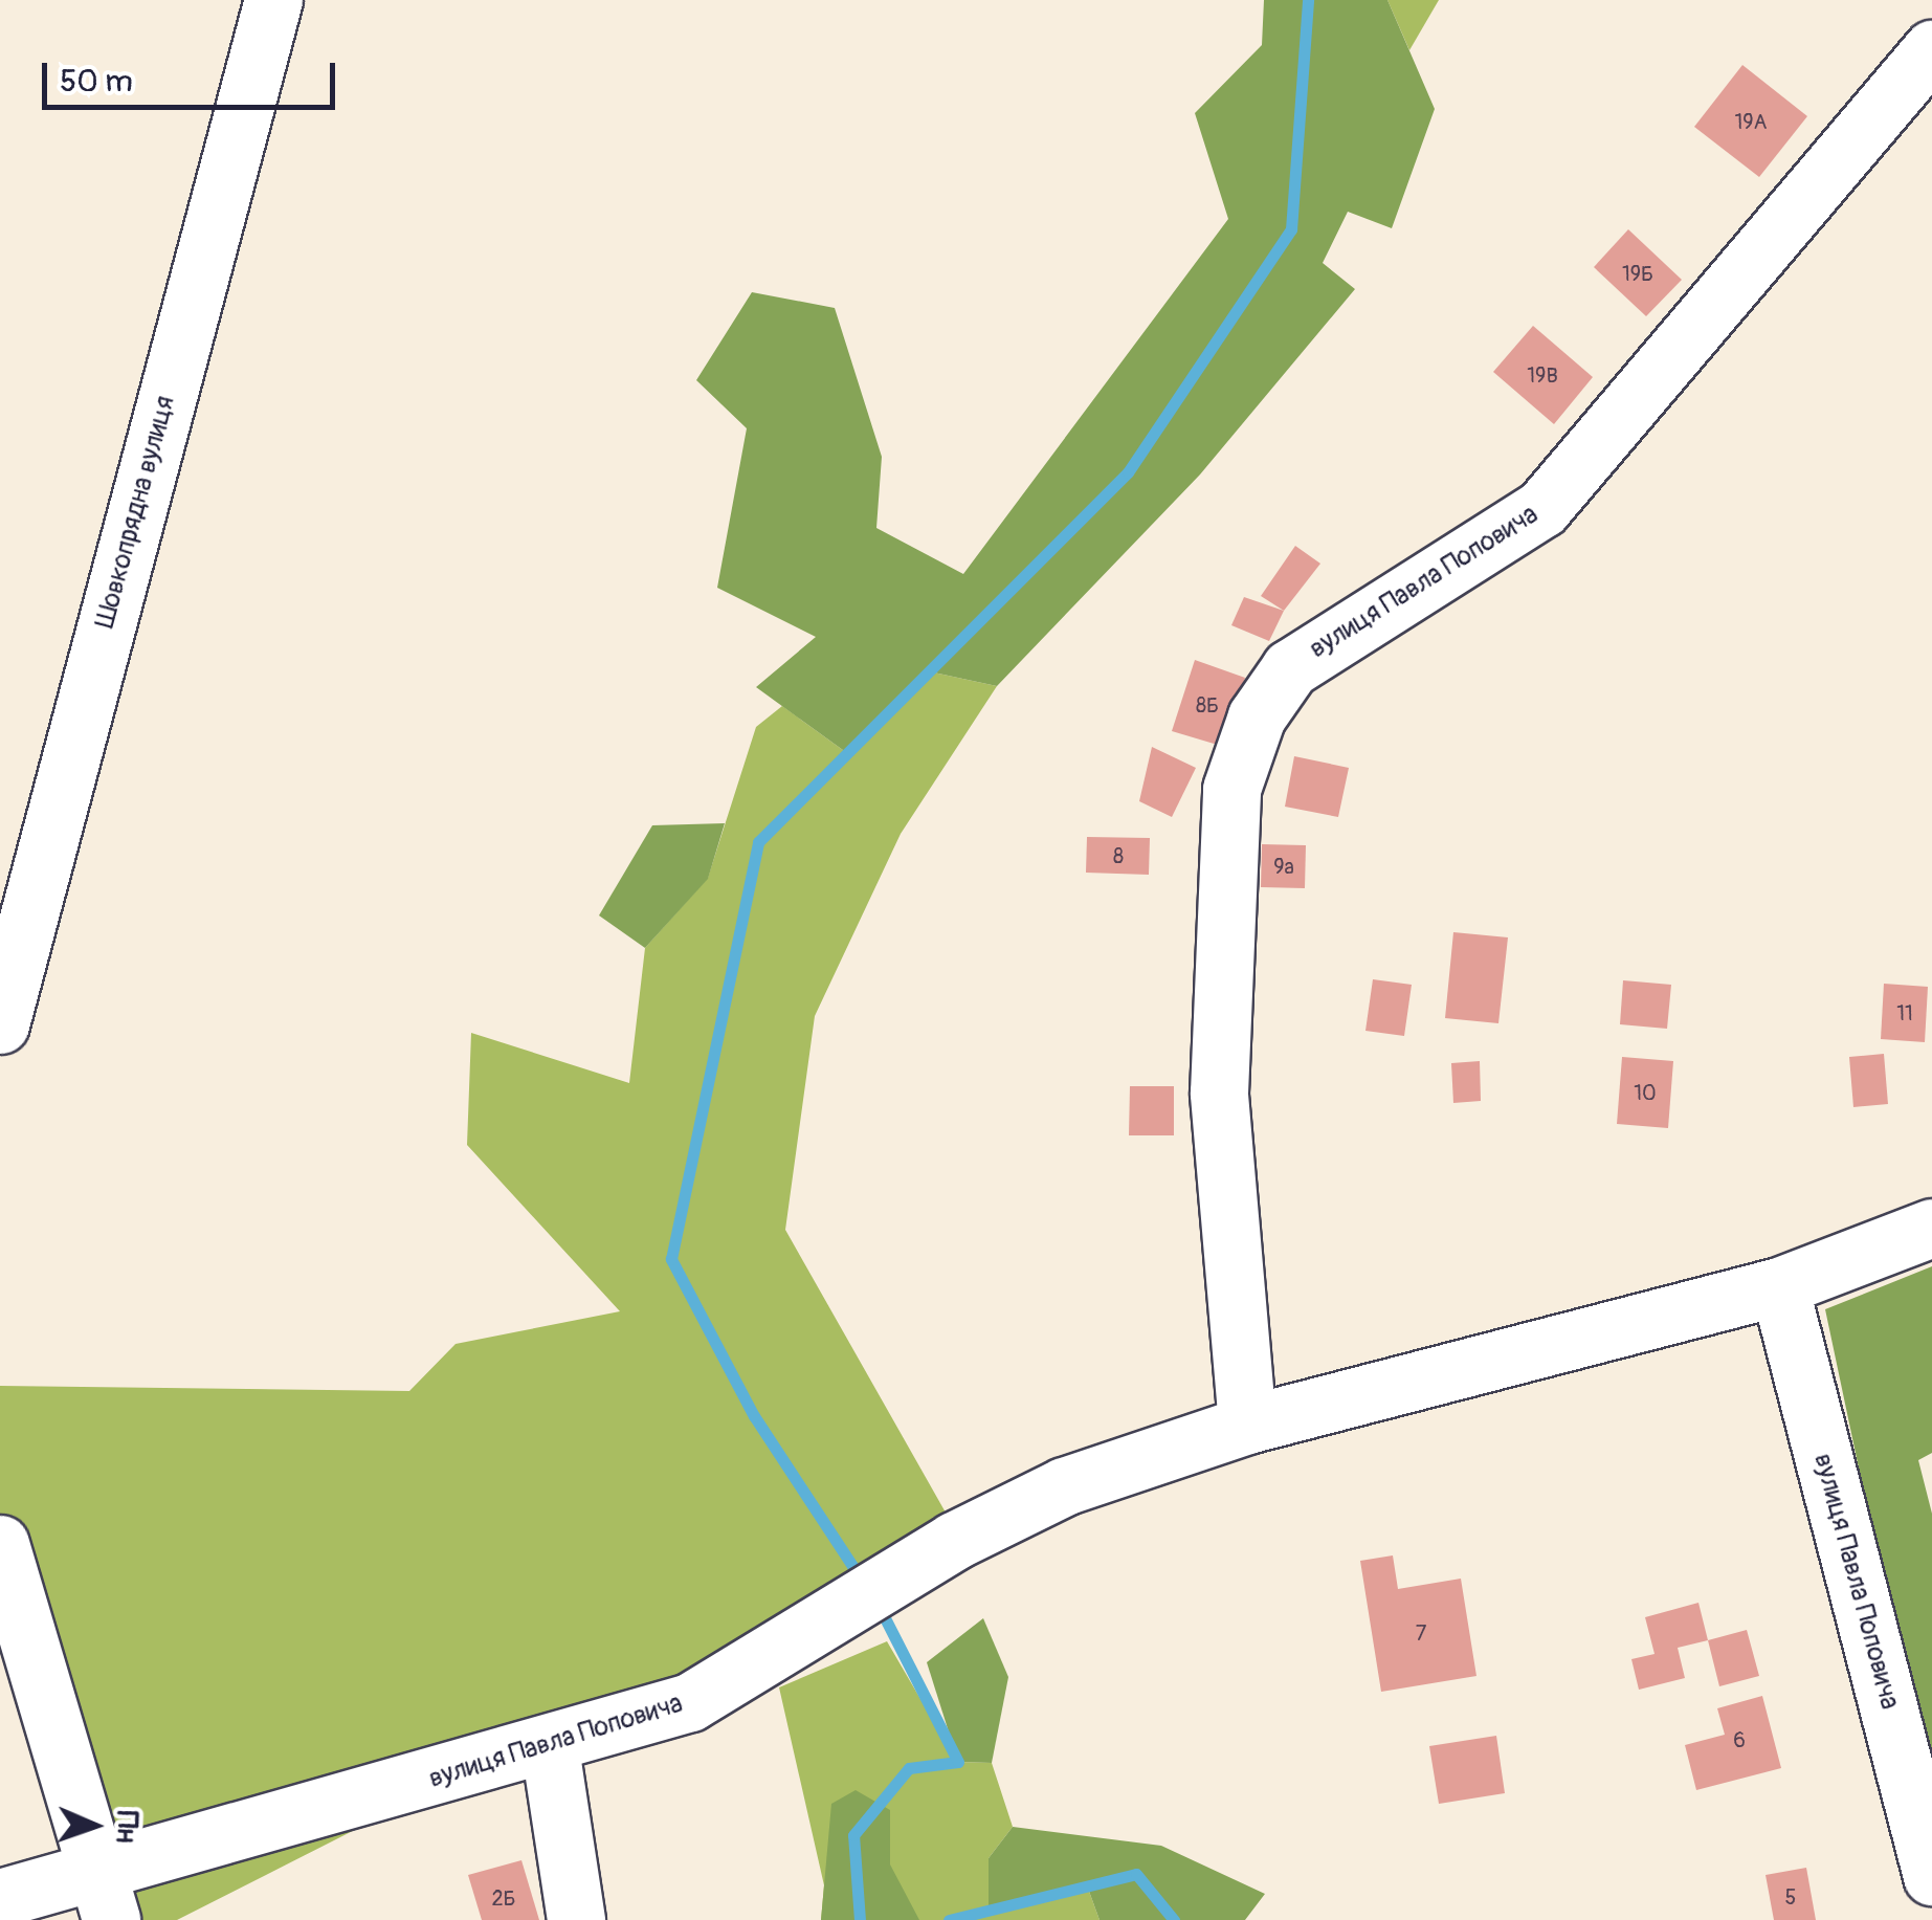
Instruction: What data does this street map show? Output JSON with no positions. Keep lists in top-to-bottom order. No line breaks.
{"streets":{"street":["Шовкопрядна вулиця","вулиця Павла Поповича"]},"house_numbers":["19А","19Б","19В","8Б","8","9а","11","10","7","6","5","2Б"],"scale_bar":"50 m","north":"right"}
